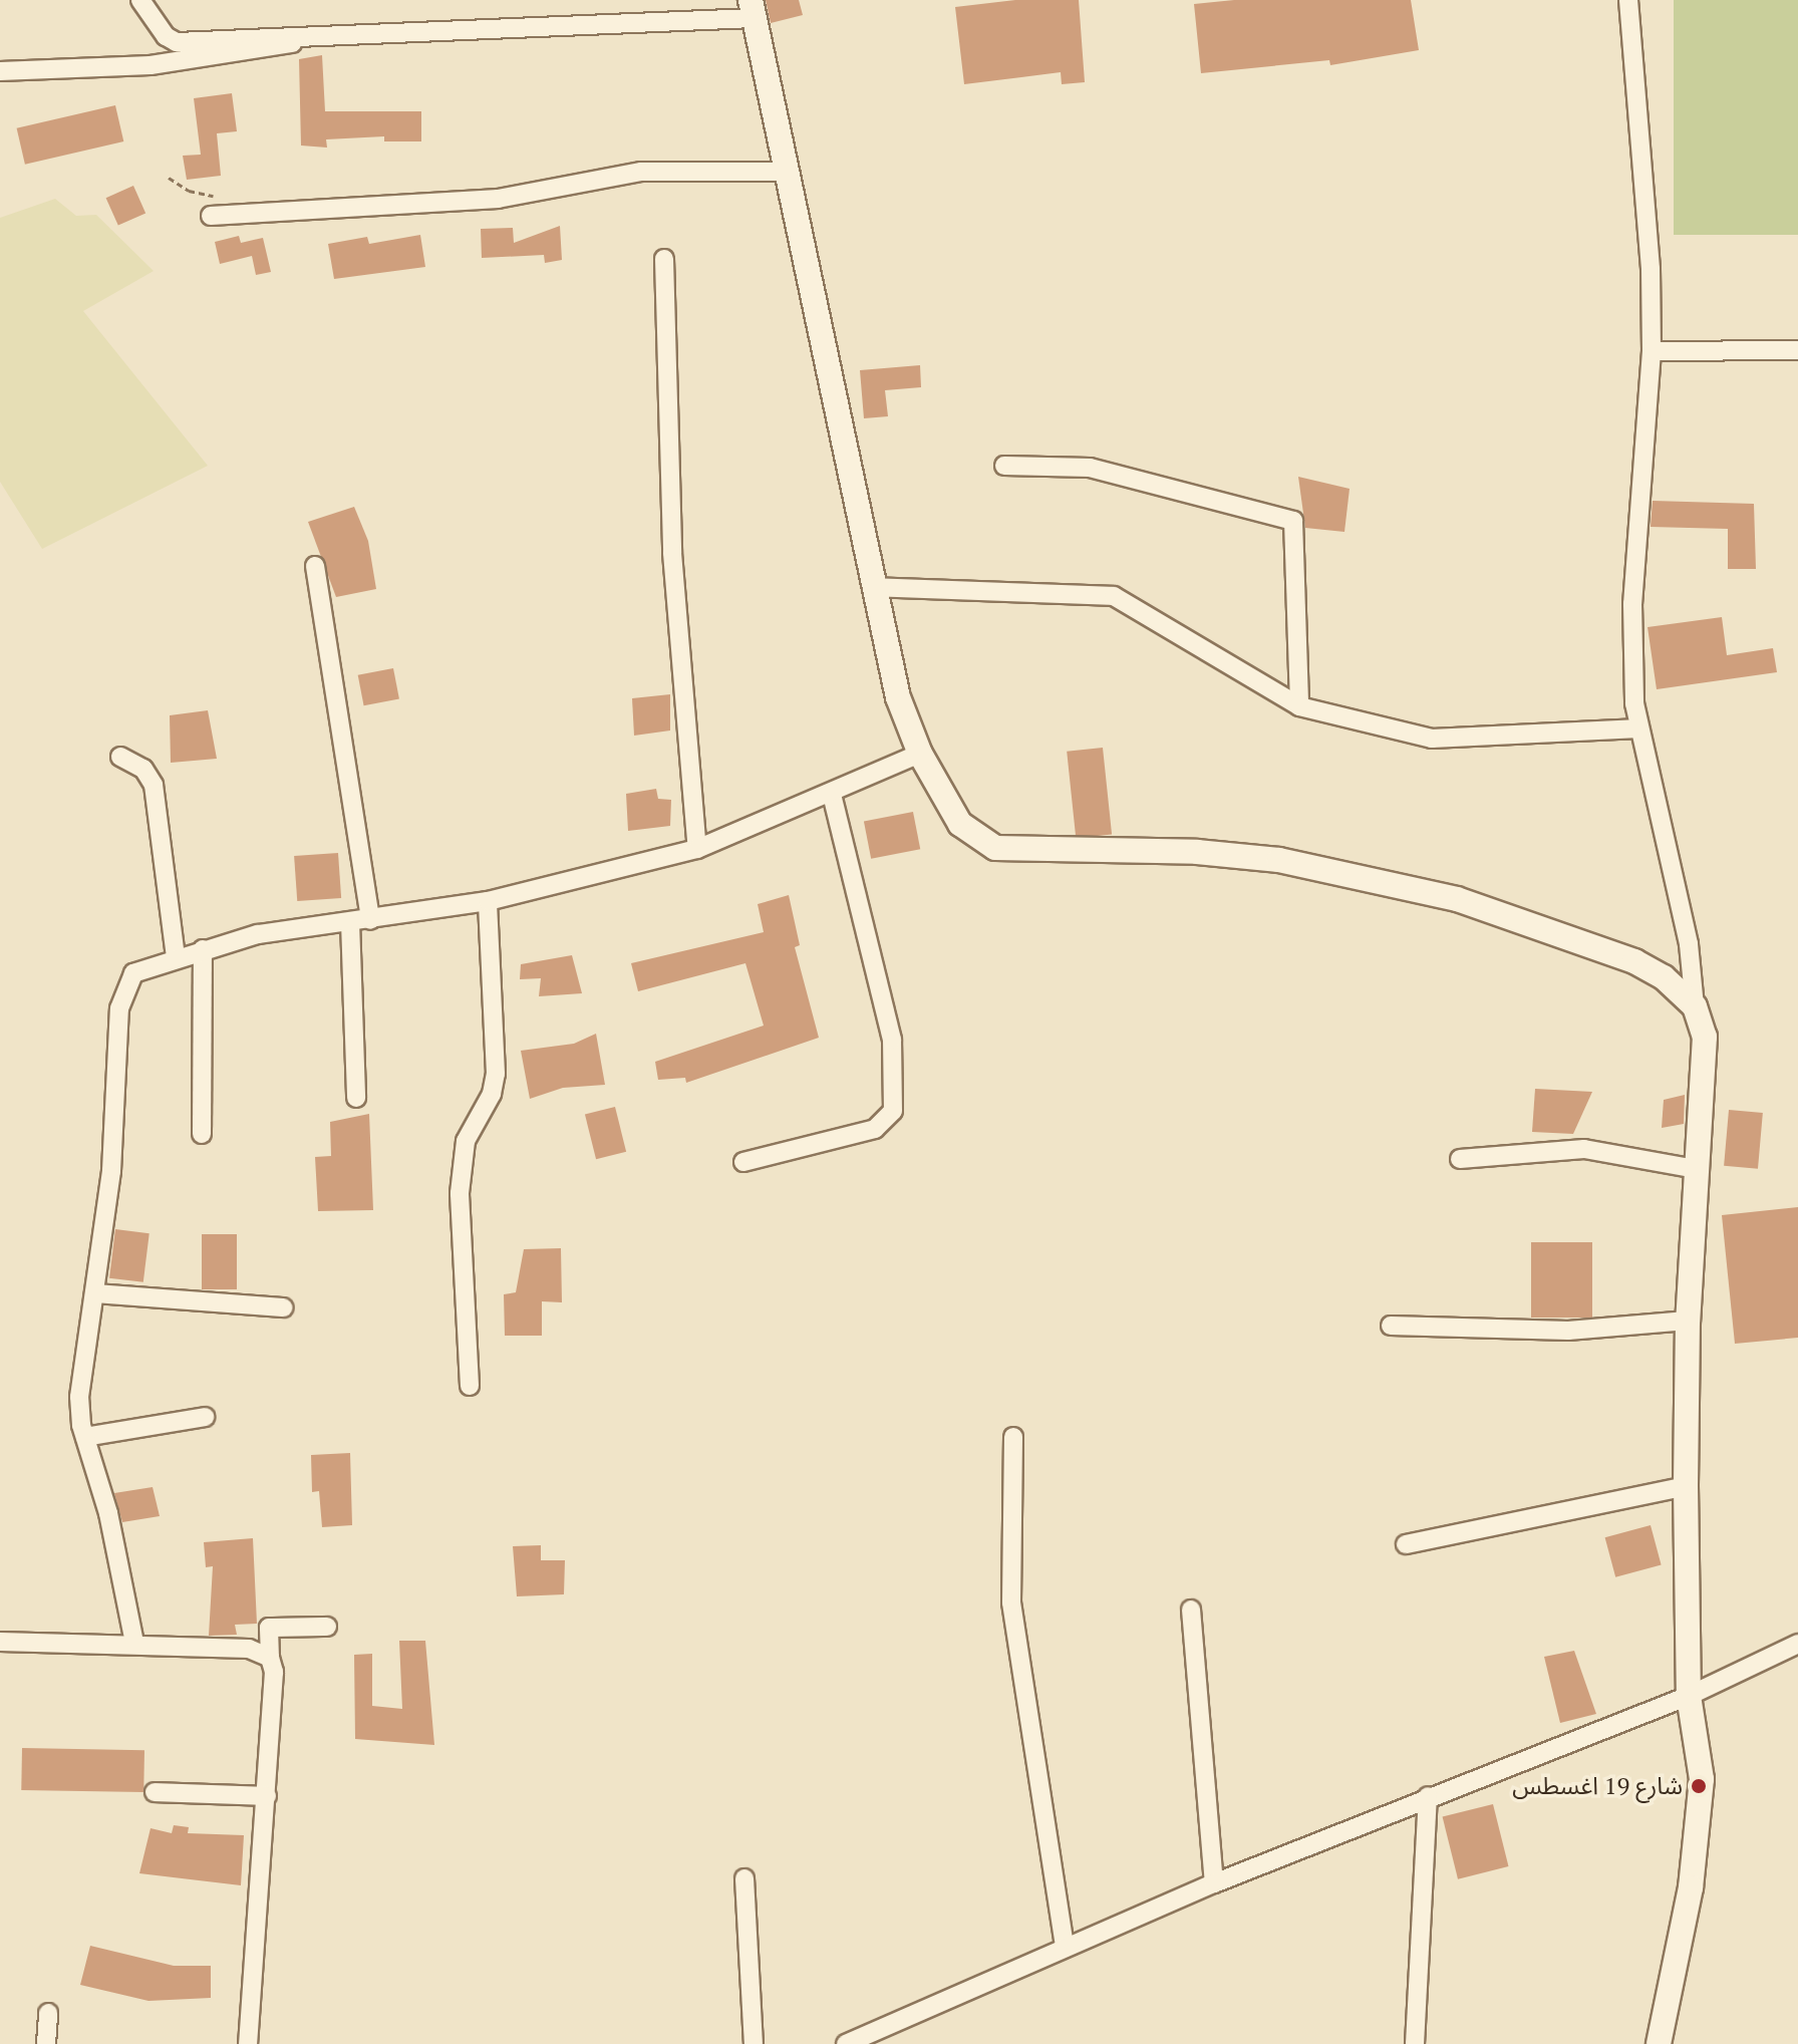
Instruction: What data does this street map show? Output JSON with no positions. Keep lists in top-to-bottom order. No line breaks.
{"places":["شارع 19 اغسطس"]}
